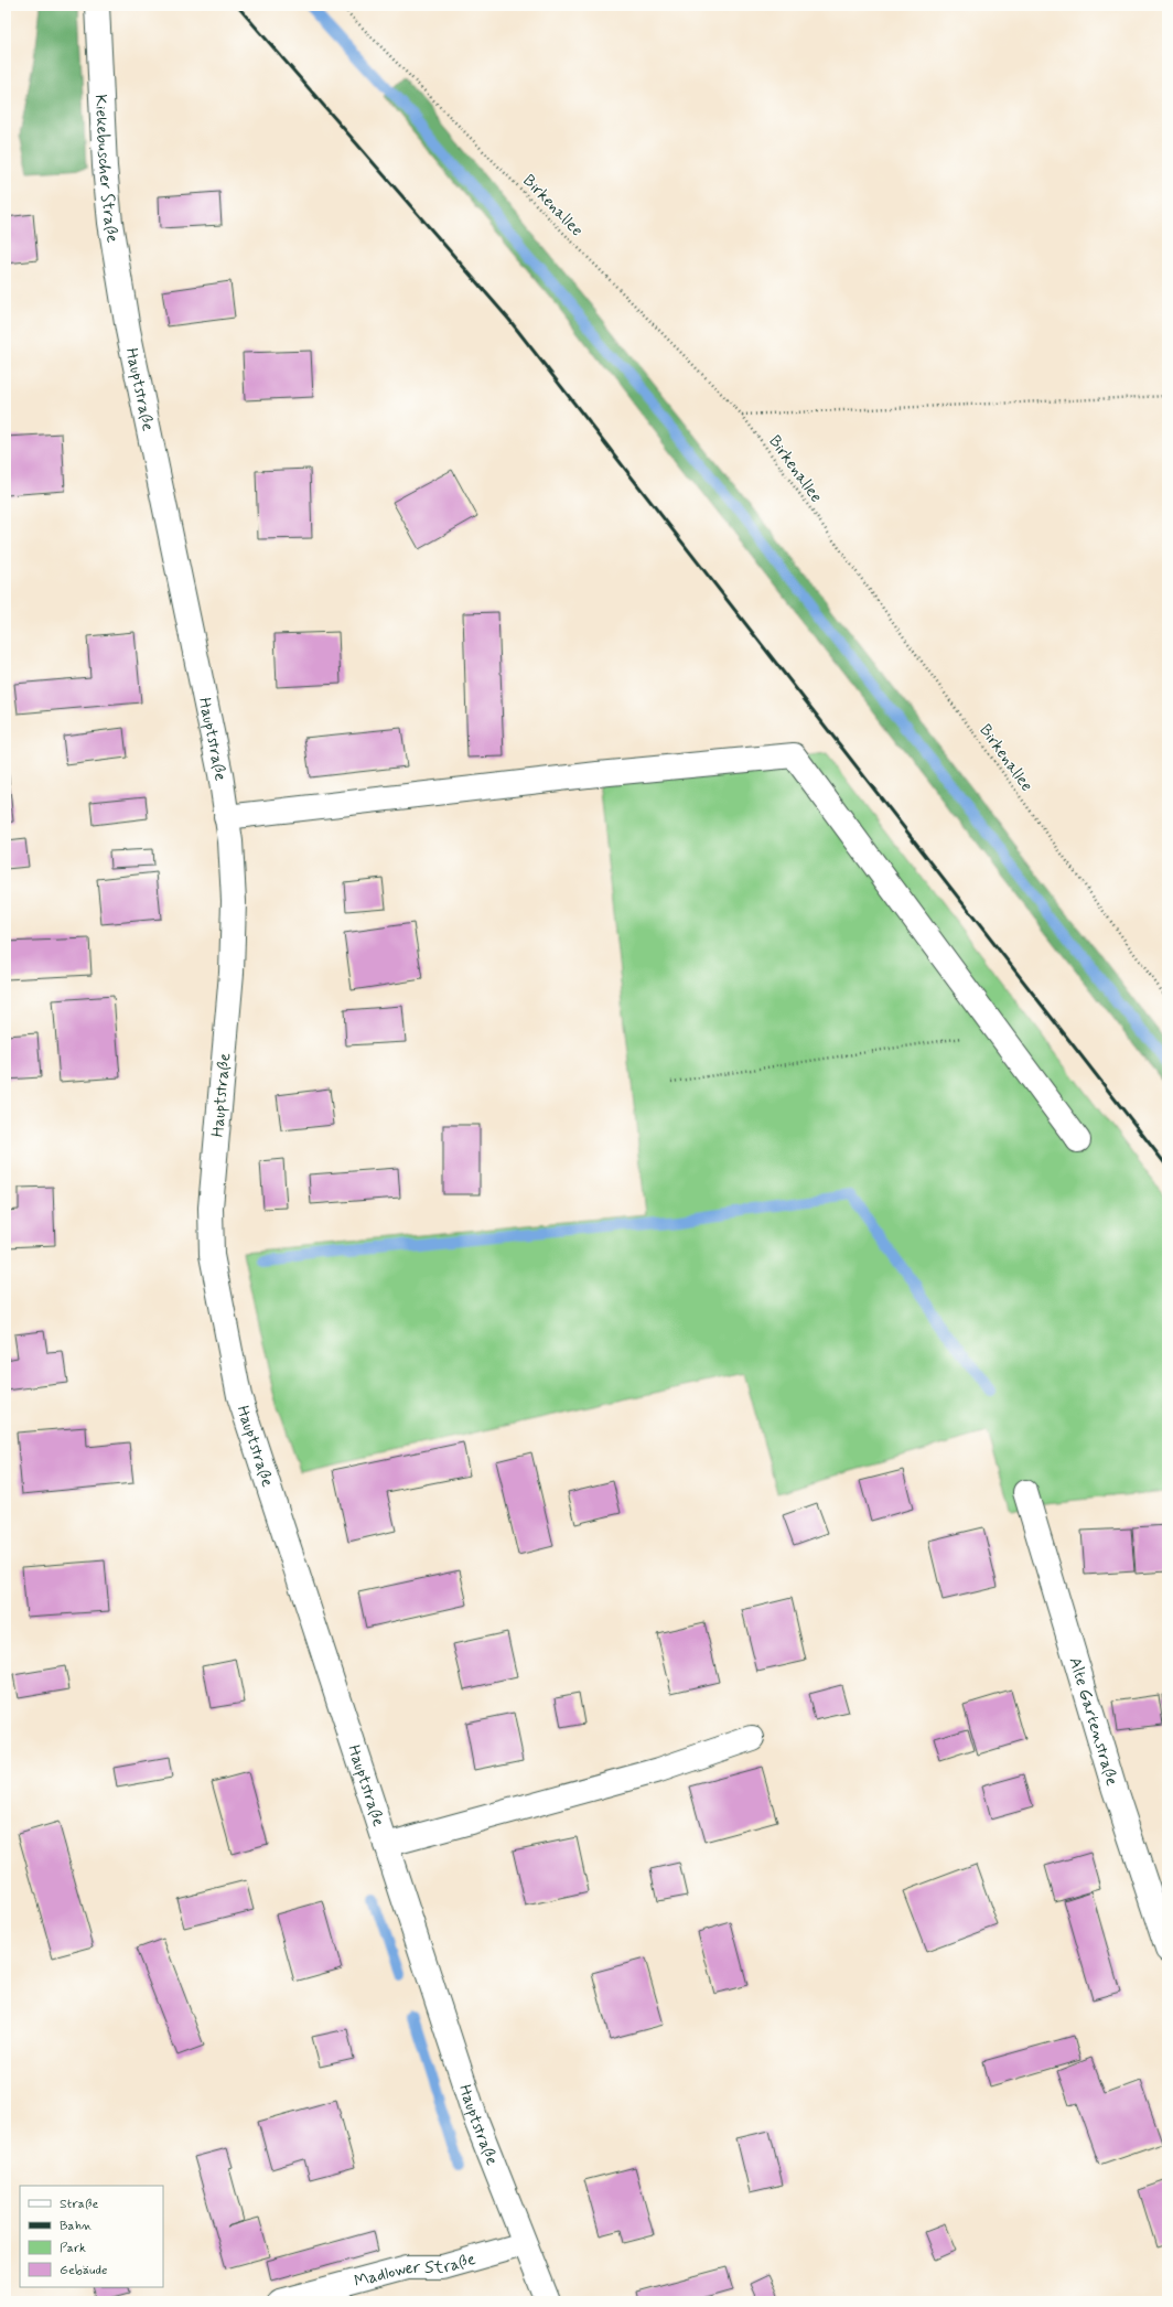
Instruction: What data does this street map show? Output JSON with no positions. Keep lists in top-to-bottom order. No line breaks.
{"streets":{"street":["Kiekebuscher Straße","Hauptstraße","Alte Gartenstraße","Madlower Straße"],"path":["Birkenallee"]},"crossings":[["Kiekebuscher Straße","Hauptstraße"],["Hauptstraße","Madlower Straße"]],"legend":["Straße","Bahn","Park","Gebäude"]}
